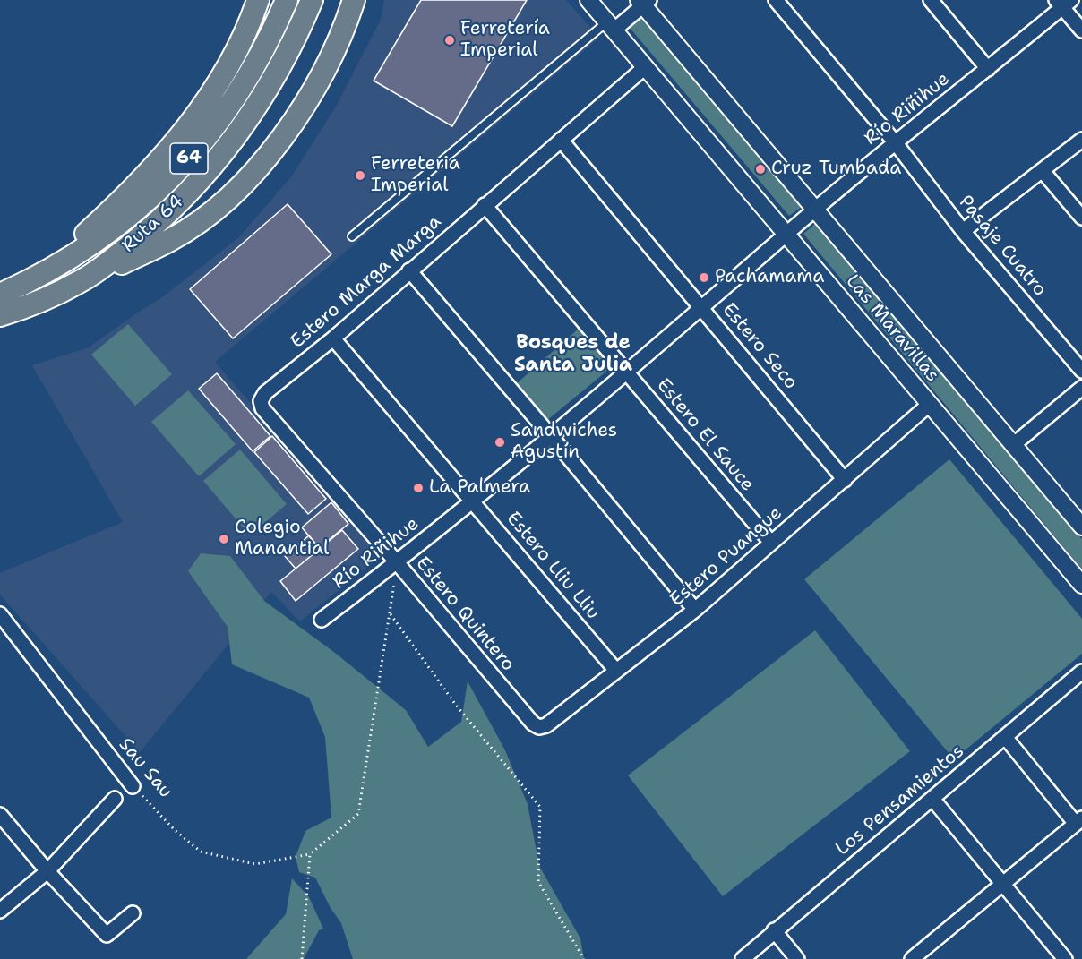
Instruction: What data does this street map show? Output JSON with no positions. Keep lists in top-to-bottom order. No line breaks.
{"streets":{"highway":["64","Ruta 64"],"street":["Río Riñihue","Pasaje Cuatro","Estero Marga Marga","Las Maravillas","Estero Seco","Estero El Sauce","Estero Puangue","Estero Lliu Lliu","Estero Quintero","Sau Sau","Los Pensamientos"]},"crossings":[["Río Riñihue","Pasaje Cuatro"],["Río Riñihue","Las Maravillas"],["Río Riñihue","Estero Seco"],["Río Riñihue","Estero El Sauce"],["Río Riñihue","Estero Lliu Lliu"],["Río Riñihue","Estero Quintero"],["Estero Marga Marga","Las Maravillas"],["Estero Marga Marga","Estero Seco"],["Estero Marga Marga","Estero El Sauce"],["Estero Marga Marga","Estero Lliu Lliu"],["Estero Marga Marga","Estero Quintero"],["Las Maravillas","Estero Puangue"],["Estero Seco","Estero Puangue"],["Estero El Sauce","Estero Puangue"],["Estero Puangue","Estero Lliu Lliu"],["Estero Puangue","Estero Quintero"]],"districts":["Bosques de Santa Julia"],"places":["Ferretería Imperial","Cruz Tumbada","Ferreteria Imperial","Pachamama","Sandwiches Agustín","La Palmera","Colegio Manantial"]}
